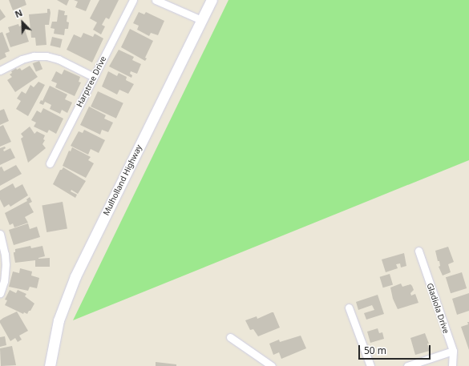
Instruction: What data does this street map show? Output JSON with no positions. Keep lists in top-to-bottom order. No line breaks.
{"streets":{"main road":["Mulholland Highway"],"street":["Harptree Drive","Gladiola Drive"]},"scale_bar":"50 m","north":"top left"}
